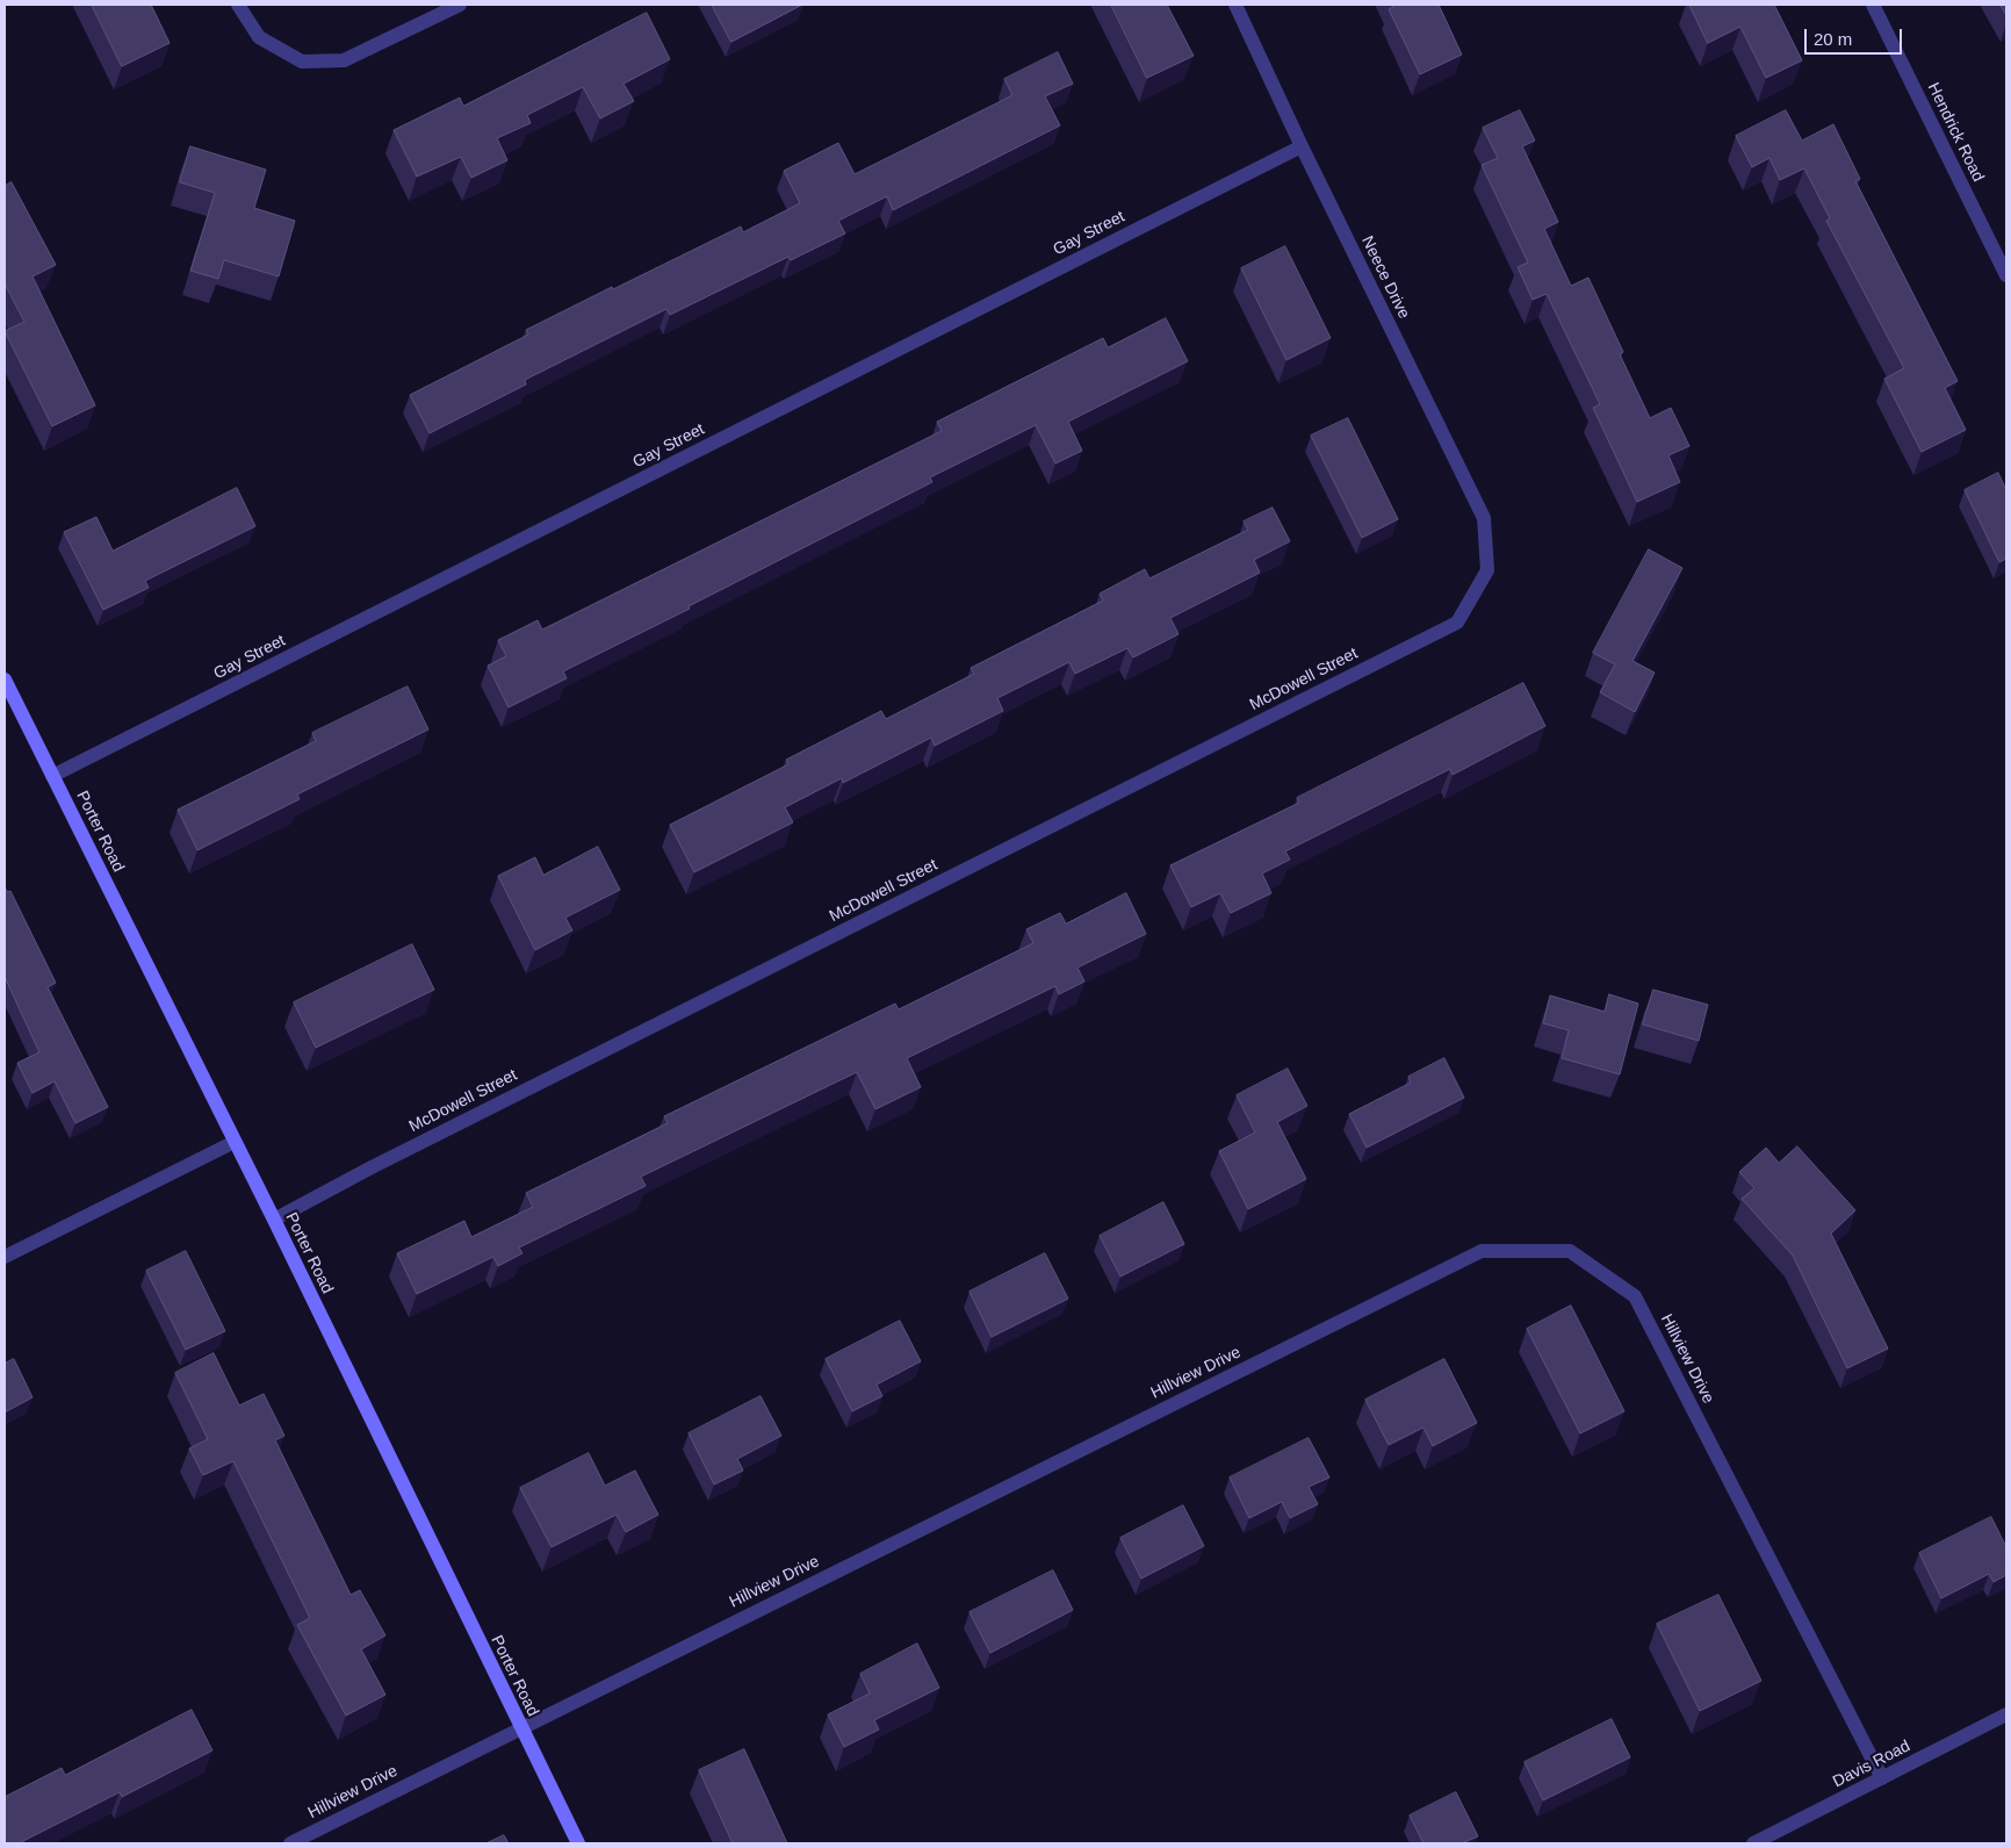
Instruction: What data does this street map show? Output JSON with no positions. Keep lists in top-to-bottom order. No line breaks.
{"streets":{"street":["Hendrick Road","Gay Street","Neece Drive","McDowell Street","Porter Road","Hillview Drive","Davis Road"]},"crossings":[["Gay Street","Neece Drive"],["Gay Street","Porter Road"],["Neece Drive","McDowell Street"],["McDowell Street","Porter Road"],["Porter Road","Hillview Drive"],["Hillview Drive","Davis Road"]],"scale_bar":"20 m"}
